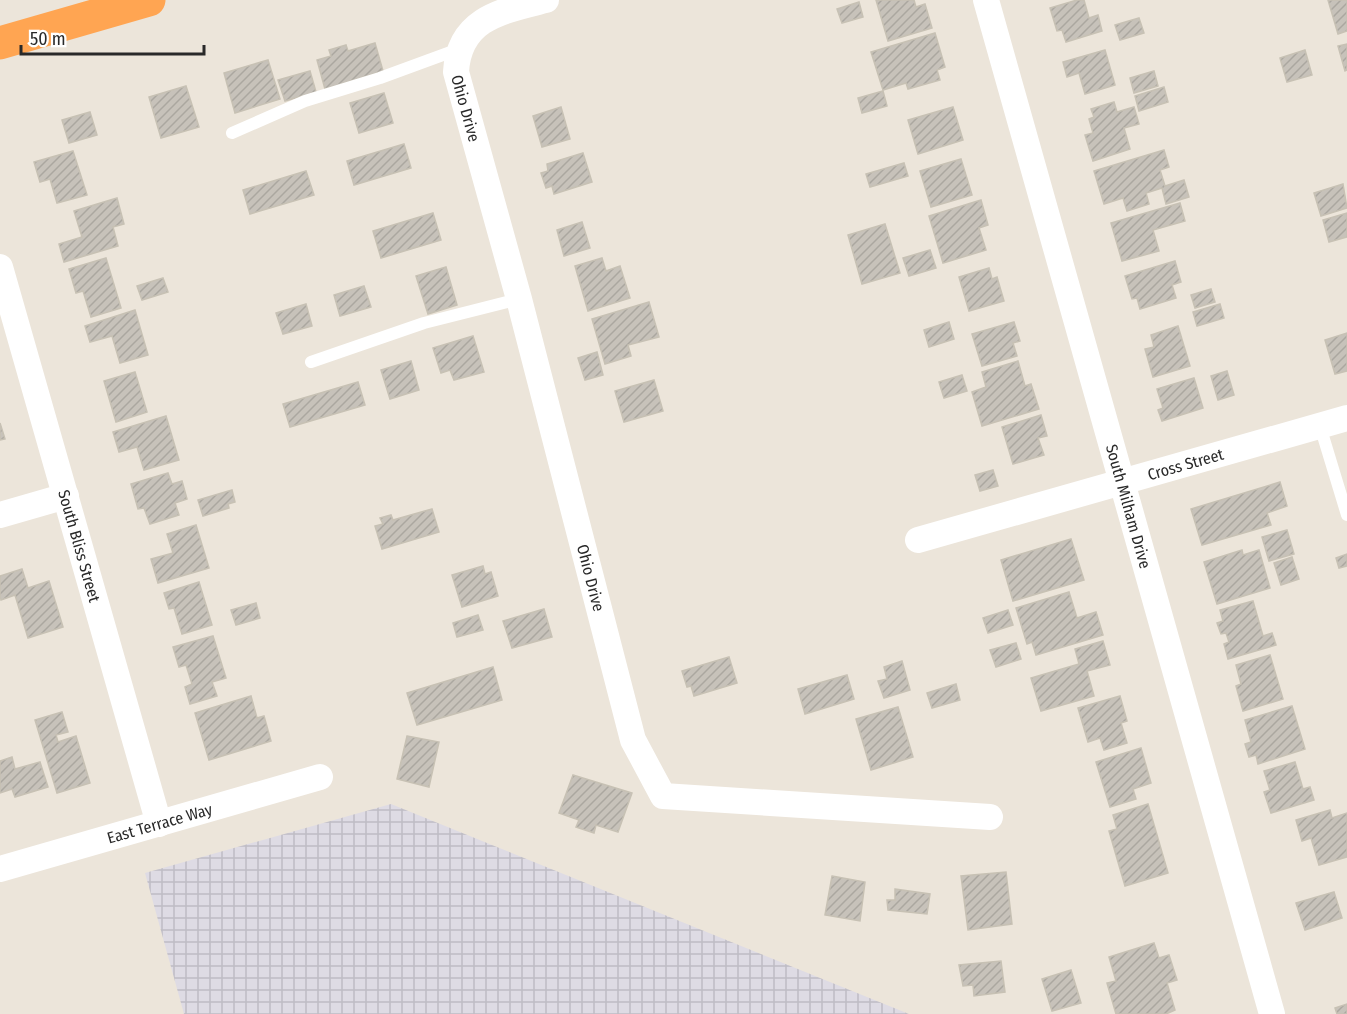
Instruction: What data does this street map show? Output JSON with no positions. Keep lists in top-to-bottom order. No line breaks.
{"streets":{"street":["Ohio Drive","Cross Street","South Milham Drive","South Bliss Street","East Terrace Way"]},"crossings":[["Cross Street","South Milham Drive"],["South Bliss Street","East Terrace Way"]],"scale_bar":"50 m"}
